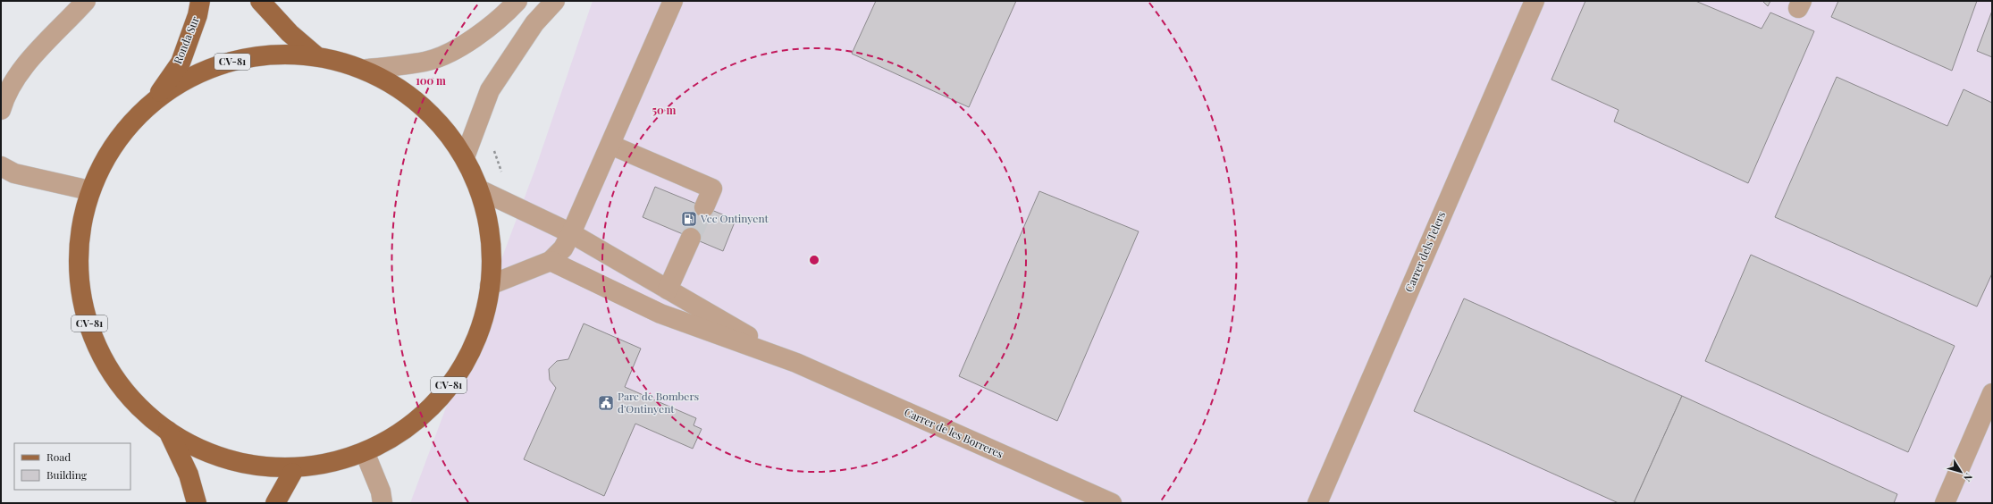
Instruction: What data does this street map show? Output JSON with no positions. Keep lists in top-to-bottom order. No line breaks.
{"streets":{"main road":["Ronda Sur","CV-81"],"street":["Carrer dels Telers","Carrer de les Borreres"]},"crossings":[["Ronda Sur","CV-81"]],"places":{"fuel station":["Vcc Ontinyent"],"public building":["Parc de Bombers d'Ontinyent"]},"legend":["Road","Building"],"north":"bottom right","rings":["100 m","50 m"]}
